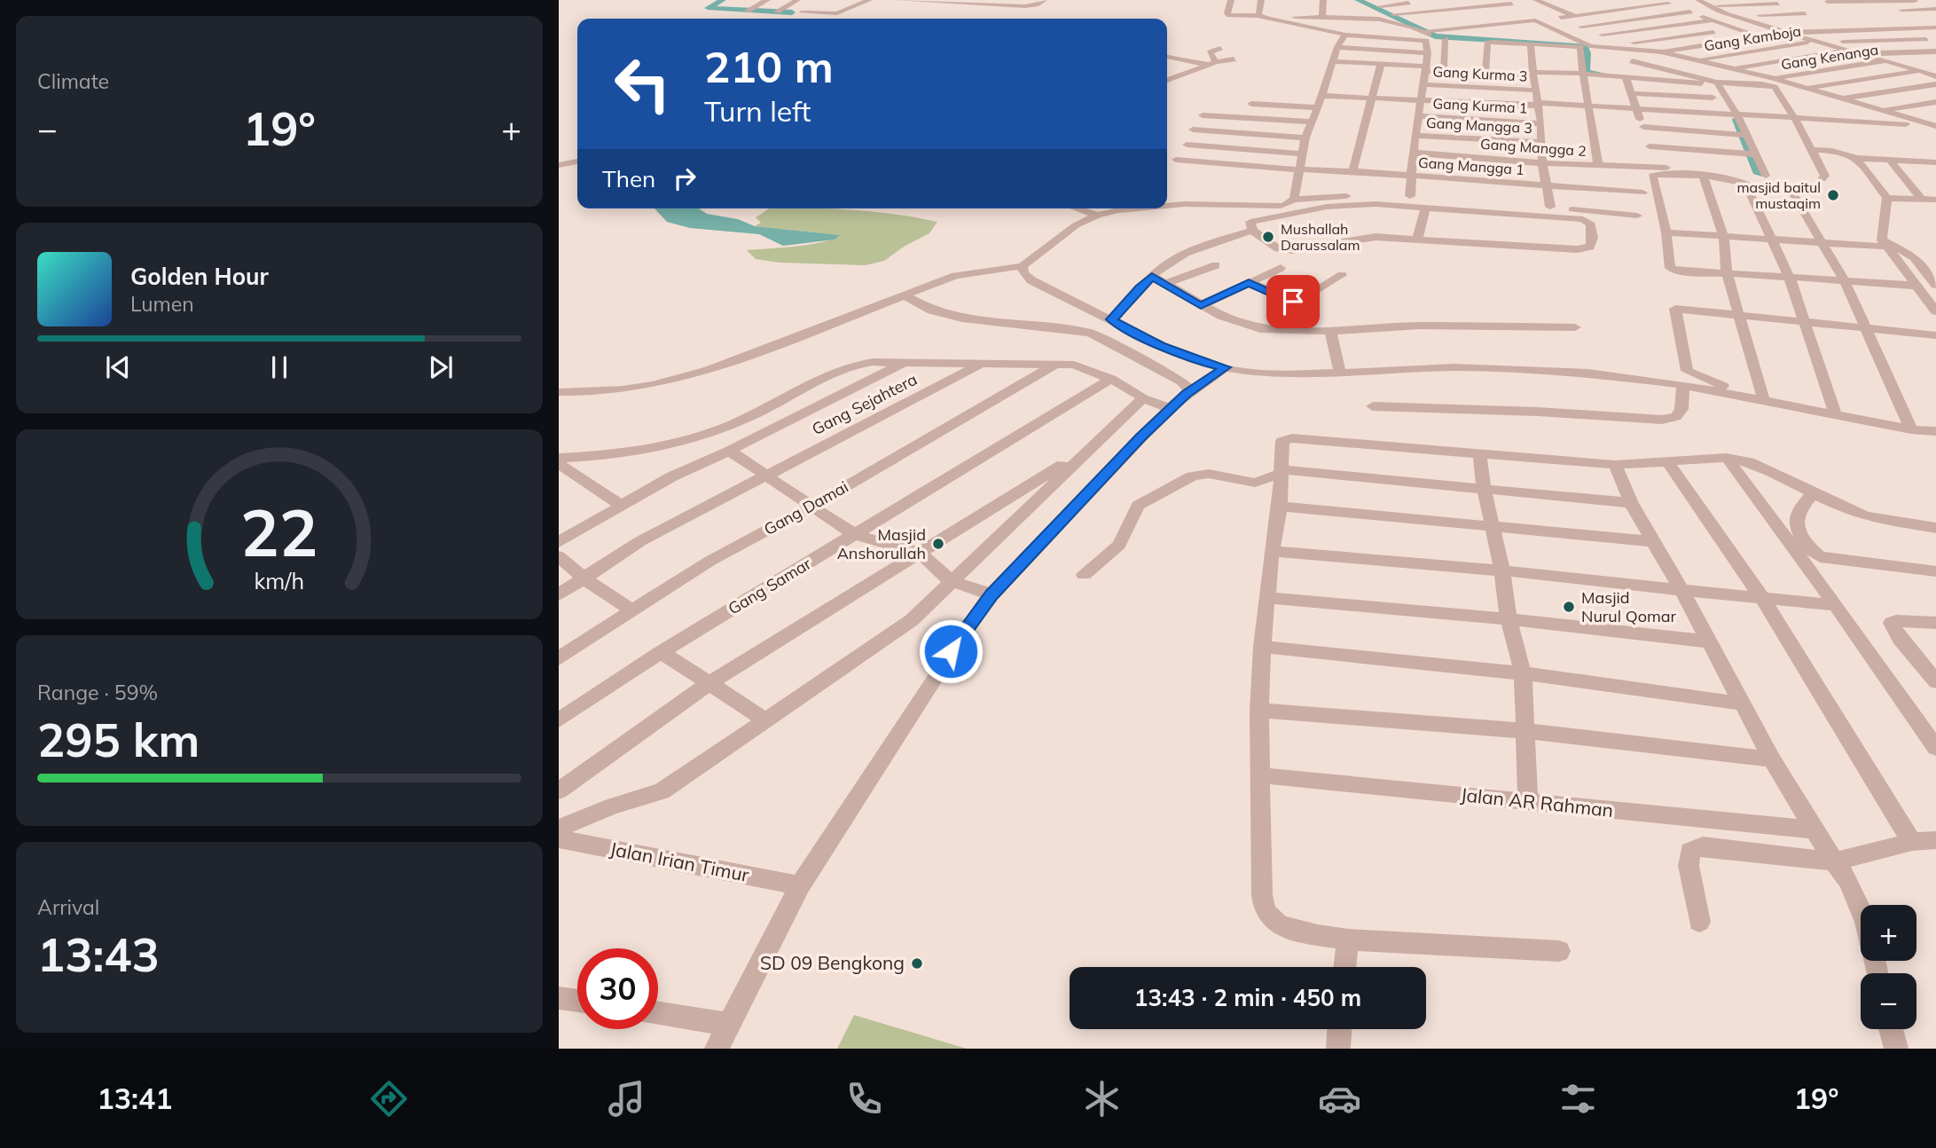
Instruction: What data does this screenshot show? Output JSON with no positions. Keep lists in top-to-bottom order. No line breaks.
{"streets":{"street":["Gang Kamboja","Gang Kenanga","Gang Kurma 3","Gang Kurma 1","Gang Mangga 3","Gang Mangga 2","Gang Mangga 1","Gang Sejahtera","Gang Damai","Gang Samar","Jalan AR Rahman","Jalan Irian Timur"]},"places":["masjid baitul mustaqim","Mushallah Darussalam","Masjid Anshorullah","Masjid Nurul Qomar","SD 09 Bengkong"],"page":{"tile":["Climate",["Range · 59%","295 km"],["Arrival","13:43"]],"turn":["210 m","Turn left"],"heat":["−","19°","+"],"then":"Then","song":["Golden Hour","Lumen"],"map_buttons":["+","−"],"limit":"30","trip":"13:43 · 2 min · 450 m","tabs":["13:41","19°"],"gauge":["22","km/h"]}}
